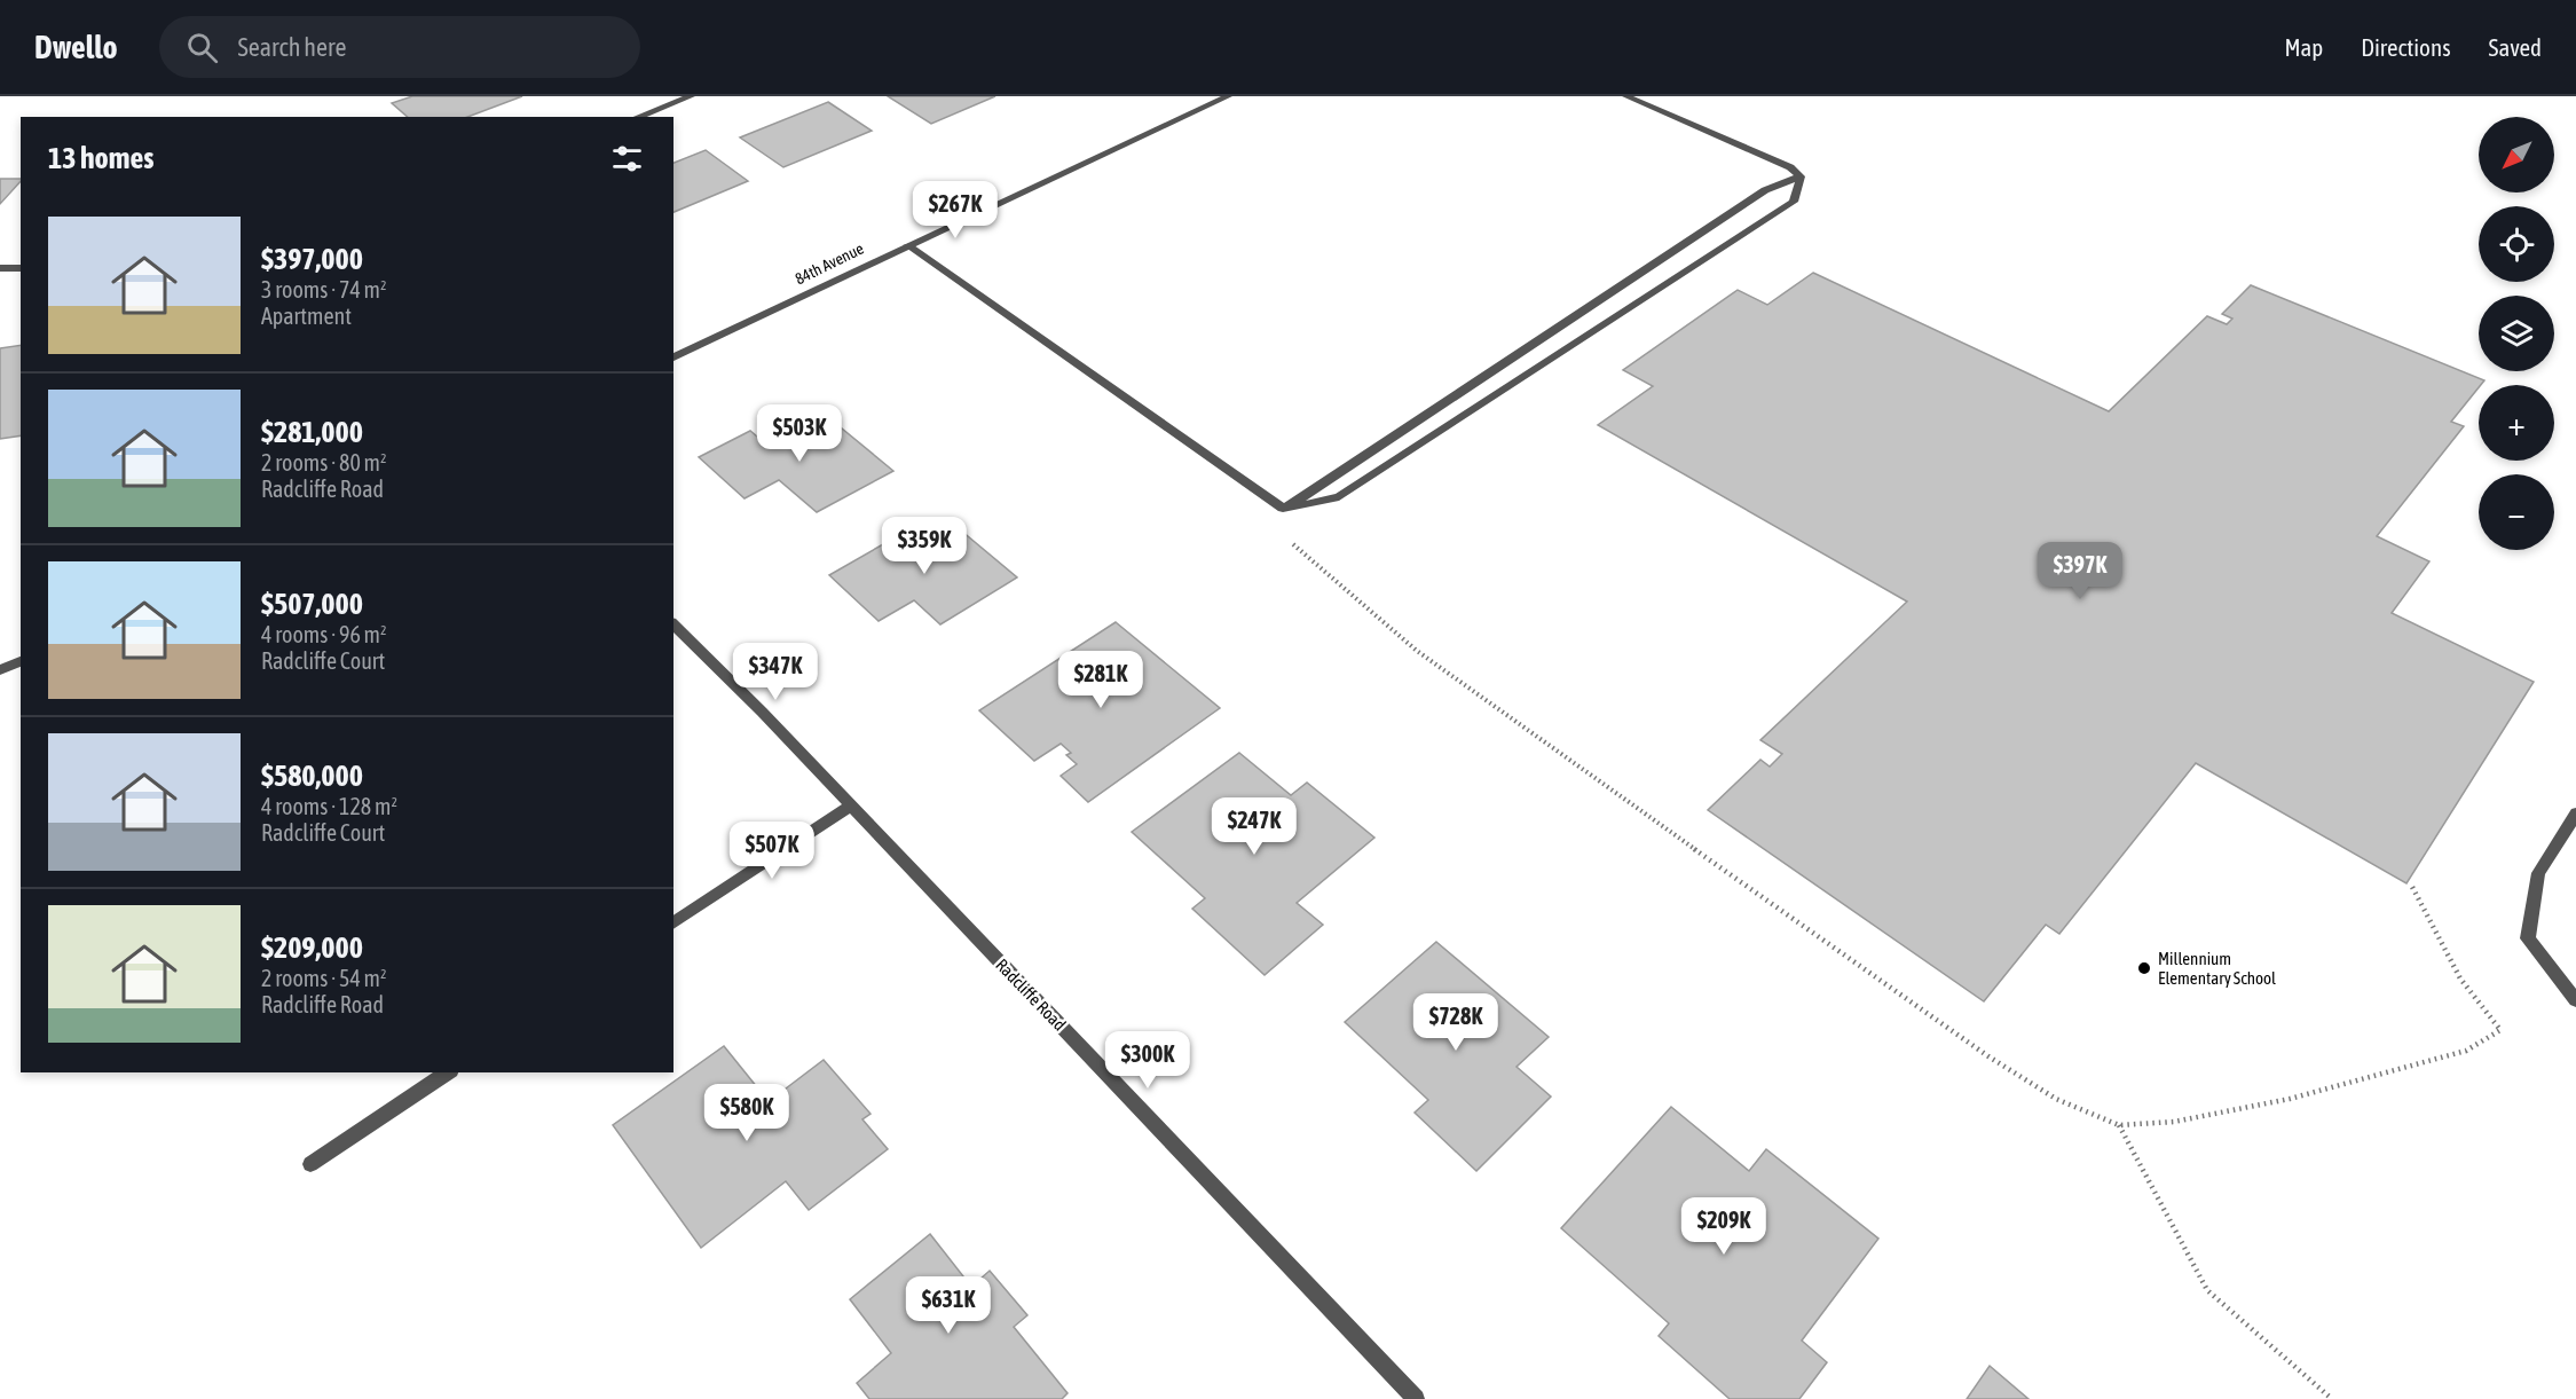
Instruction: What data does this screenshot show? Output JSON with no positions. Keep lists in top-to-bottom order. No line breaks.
{"streets":{"street":["84th Avenue","Radcliffe Road"]},"places":["Millennium Elementary School"],"north":"bottom left","page":{"header":"Dwello","search":"Search here","nav":["Map","Directions","Saved"],"map_buttons":["+","−"],"heading":"13 homes","price":["$267K","$503K","$359K","$397K","$347K","$281K","$247K","$507K","$728K","$300K","$580K","$209K","$631K"],"list":[{"name":"$397,000","note":"3 rooms · 74 m² · Apartment"},{"name":"$281,000","note":"2 rooms · 80 m² · Radcliffe Road"},{"name":"$507,000","note":"4 rooms · 96 m² · Radcliffe Court"},{"name":"$580,000","note":"4 rooms · 128 m² · Radcliffe Court"},{"name":"$209,000","note":"2 rooms · 54 m² · Radcliffe Road"}]}}
